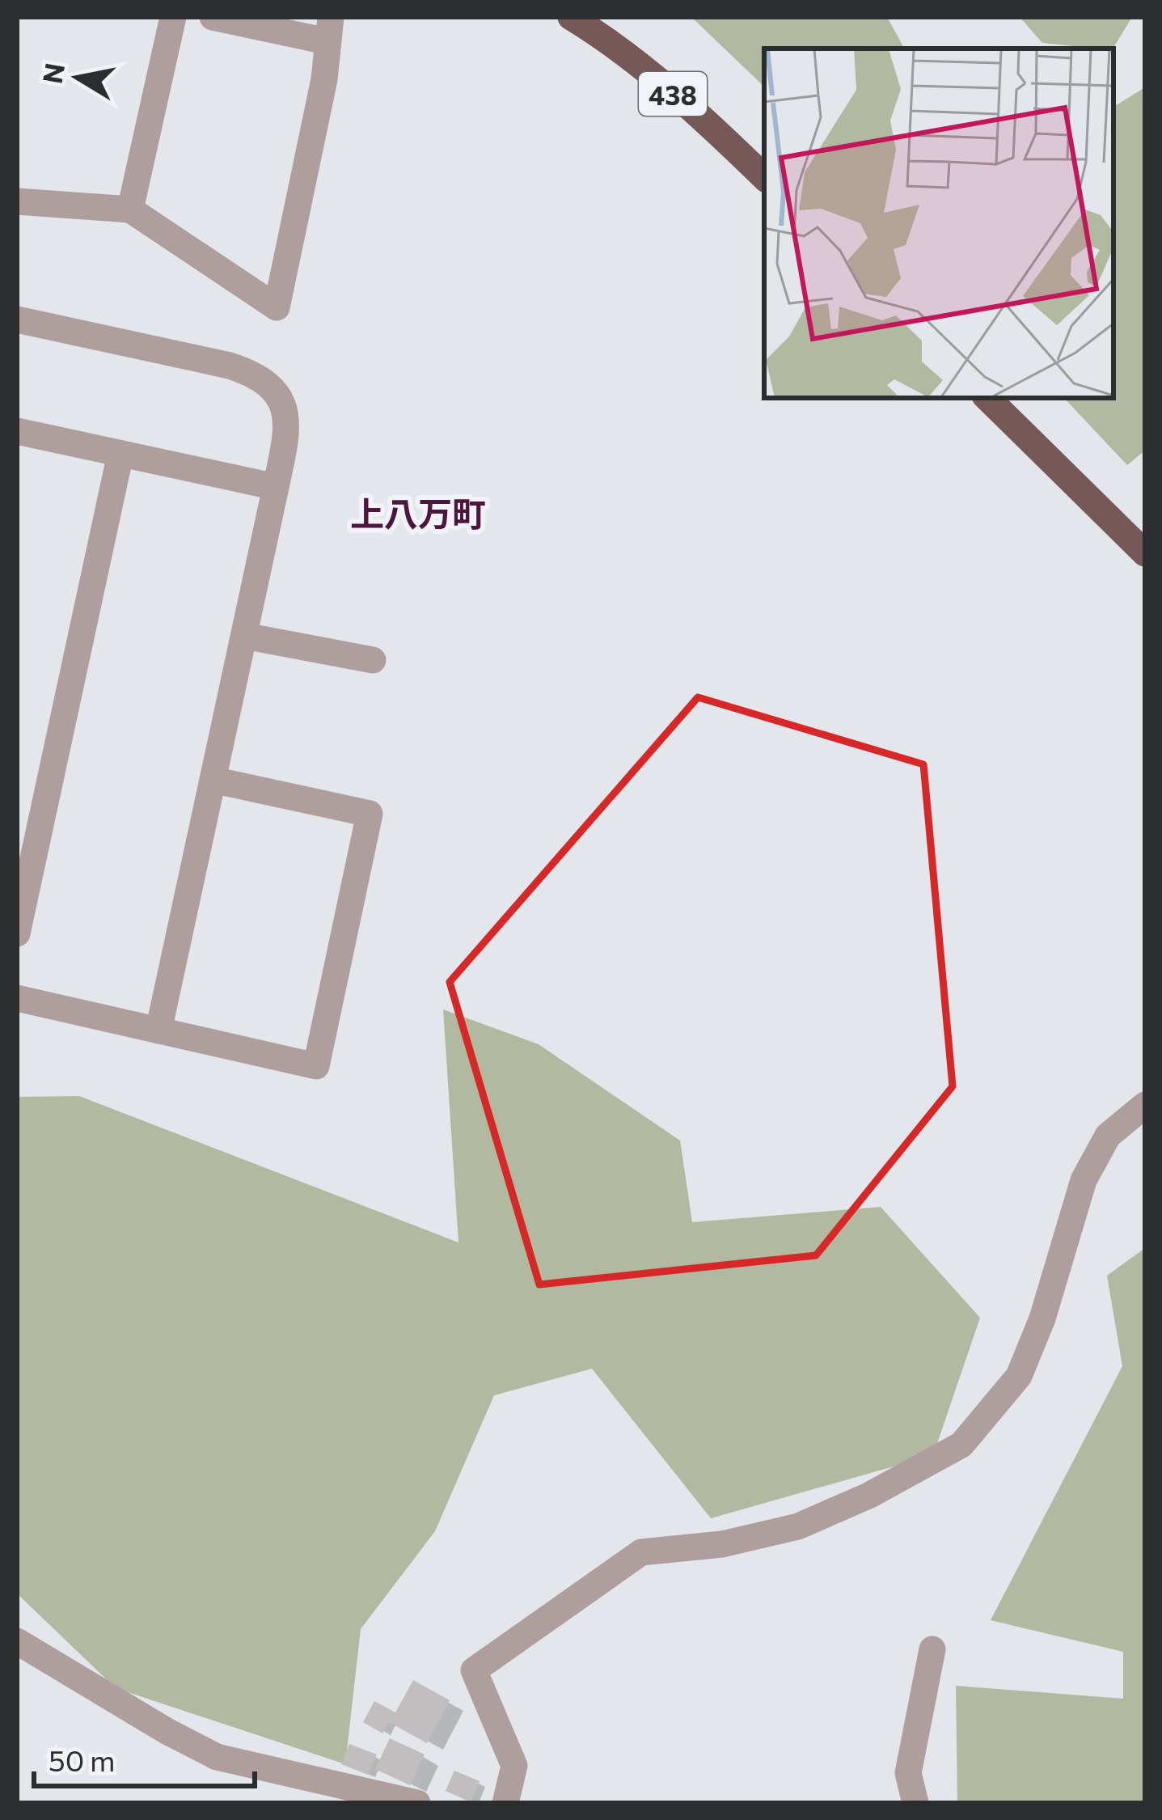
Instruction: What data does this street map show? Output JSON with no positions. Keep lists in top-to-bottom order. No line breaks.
{"streets":{"highway":["438"]},"districts":["上八万町"],"scale_bar":"50 m","north":"left"}
